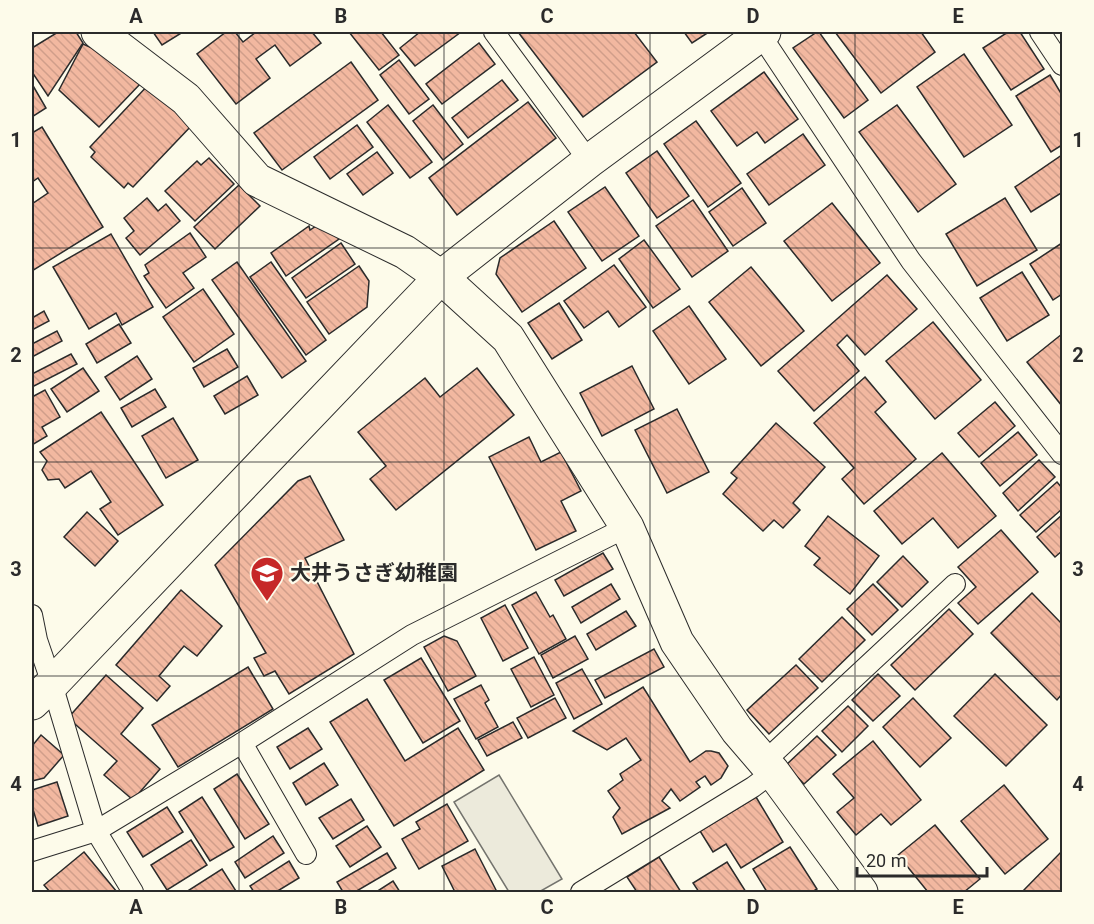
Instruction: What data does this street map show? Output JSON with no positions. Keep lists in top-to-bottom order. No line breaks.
{"places":{"school or university":["大井うさぎ幼稚園"]},"scale_bar":"20 m","grid":{"columns":["A","B","C","D","E"],"rows":["1","2","3","4"]}}
